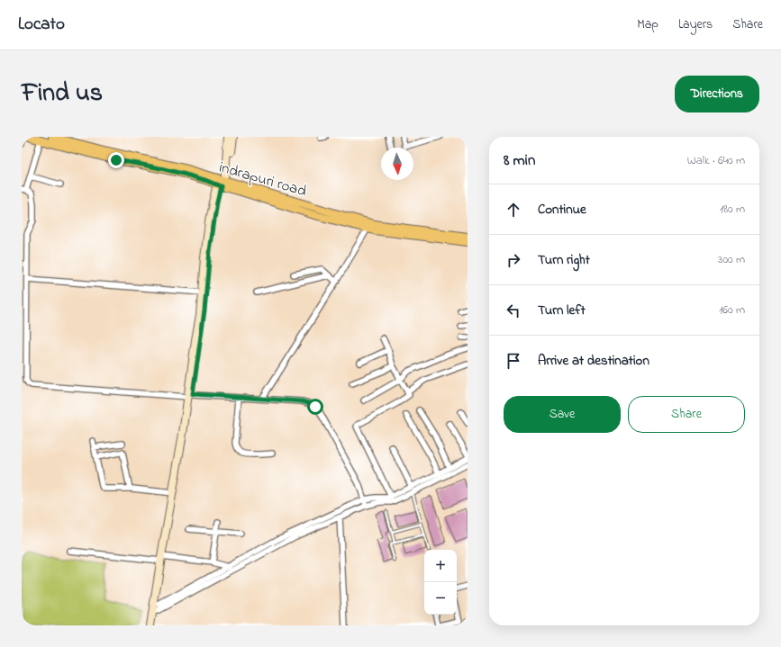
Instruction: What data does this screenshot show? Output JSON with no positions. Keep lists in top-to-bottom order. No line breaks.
{"streets":{"main road":["indrapuri road"]},"north":"bottom","page":{"header":"Locato","nav":["Map","Layers","Share"],"title":"Find us","buttons":["Directions",["Save","Share"]],"heading":["8 min","Walk · 640 m"],"list":[["Continue","180 m"],["Turn right","300 m"],["Turn left","160 m"],"Arrive at destination"],"map_buttons":["+","−"]}}
